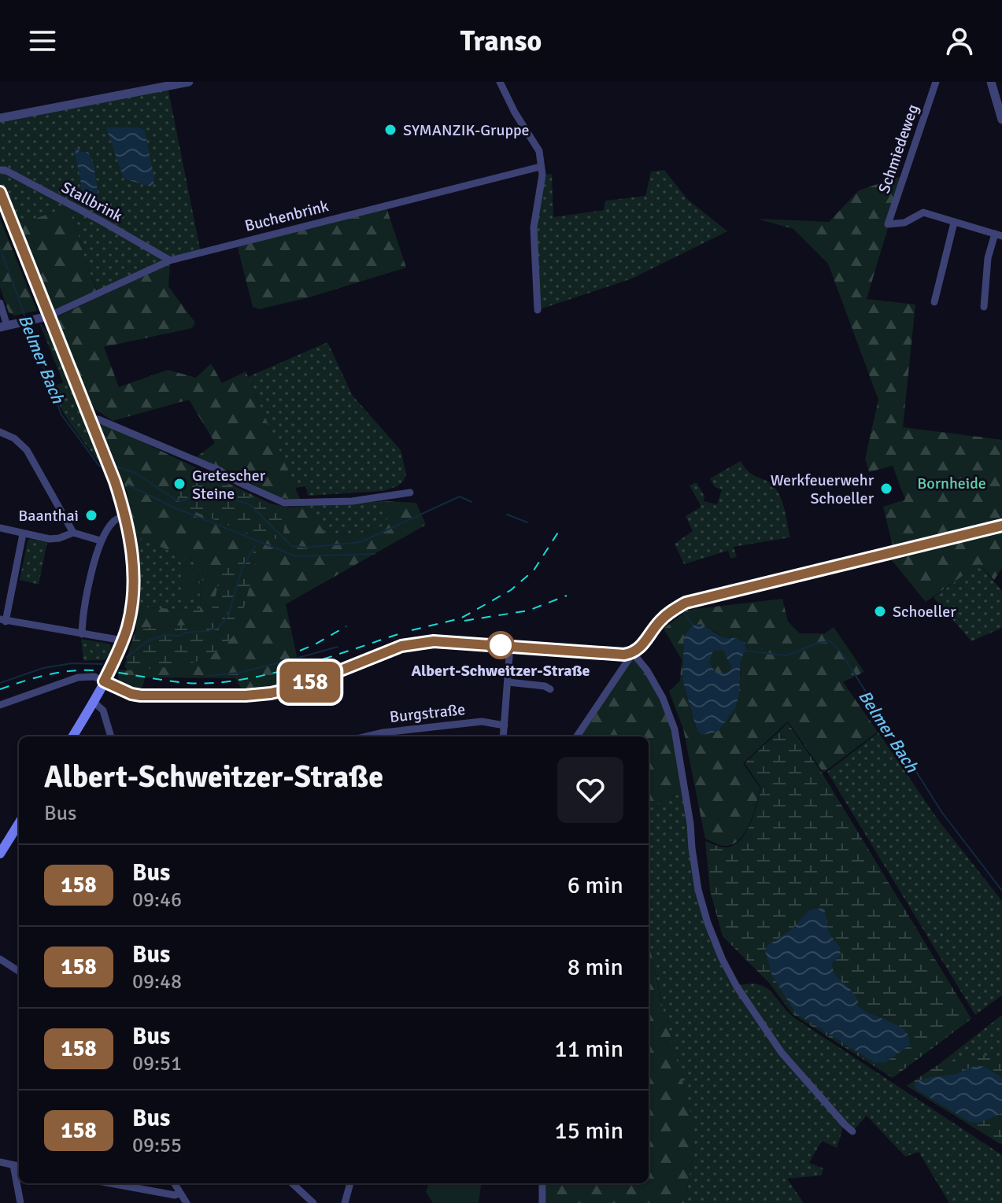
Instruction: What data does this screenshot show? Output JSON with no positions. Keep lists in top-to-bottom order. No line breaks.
{"streets":{"street":["Schmiedeweg","Stallbrink","Buchenbrink","Burgstraße"]},"crossings":[["Stallbrink","Buchenbrink"]],"water":["Belmer Bach"],"parks":["Bornheide"],"places":["SYMANZIK-Gruppe","Gretescher Steine","Werkfeuerwehr Schoeller","Baanthai","Schoeller","Albert-Schweitzer-Straße"],"lines":["bus line 158"],"page":{"header":"Transo","on_map":"158","heading":["Albert-Schweitzer-Straße","Bus"],"list":[{"mark":"158","name":"Bus","note":"09:46","value":"6 min"},{"mark":"158","name":"Bus","note":"09:48","value":"8 min"},{"mark":"158","name":"Bus","note":"09:51","value":"11 min"},{"mark":"158","name":"Bus","note":"09:55","value":"15 min"}]}}
